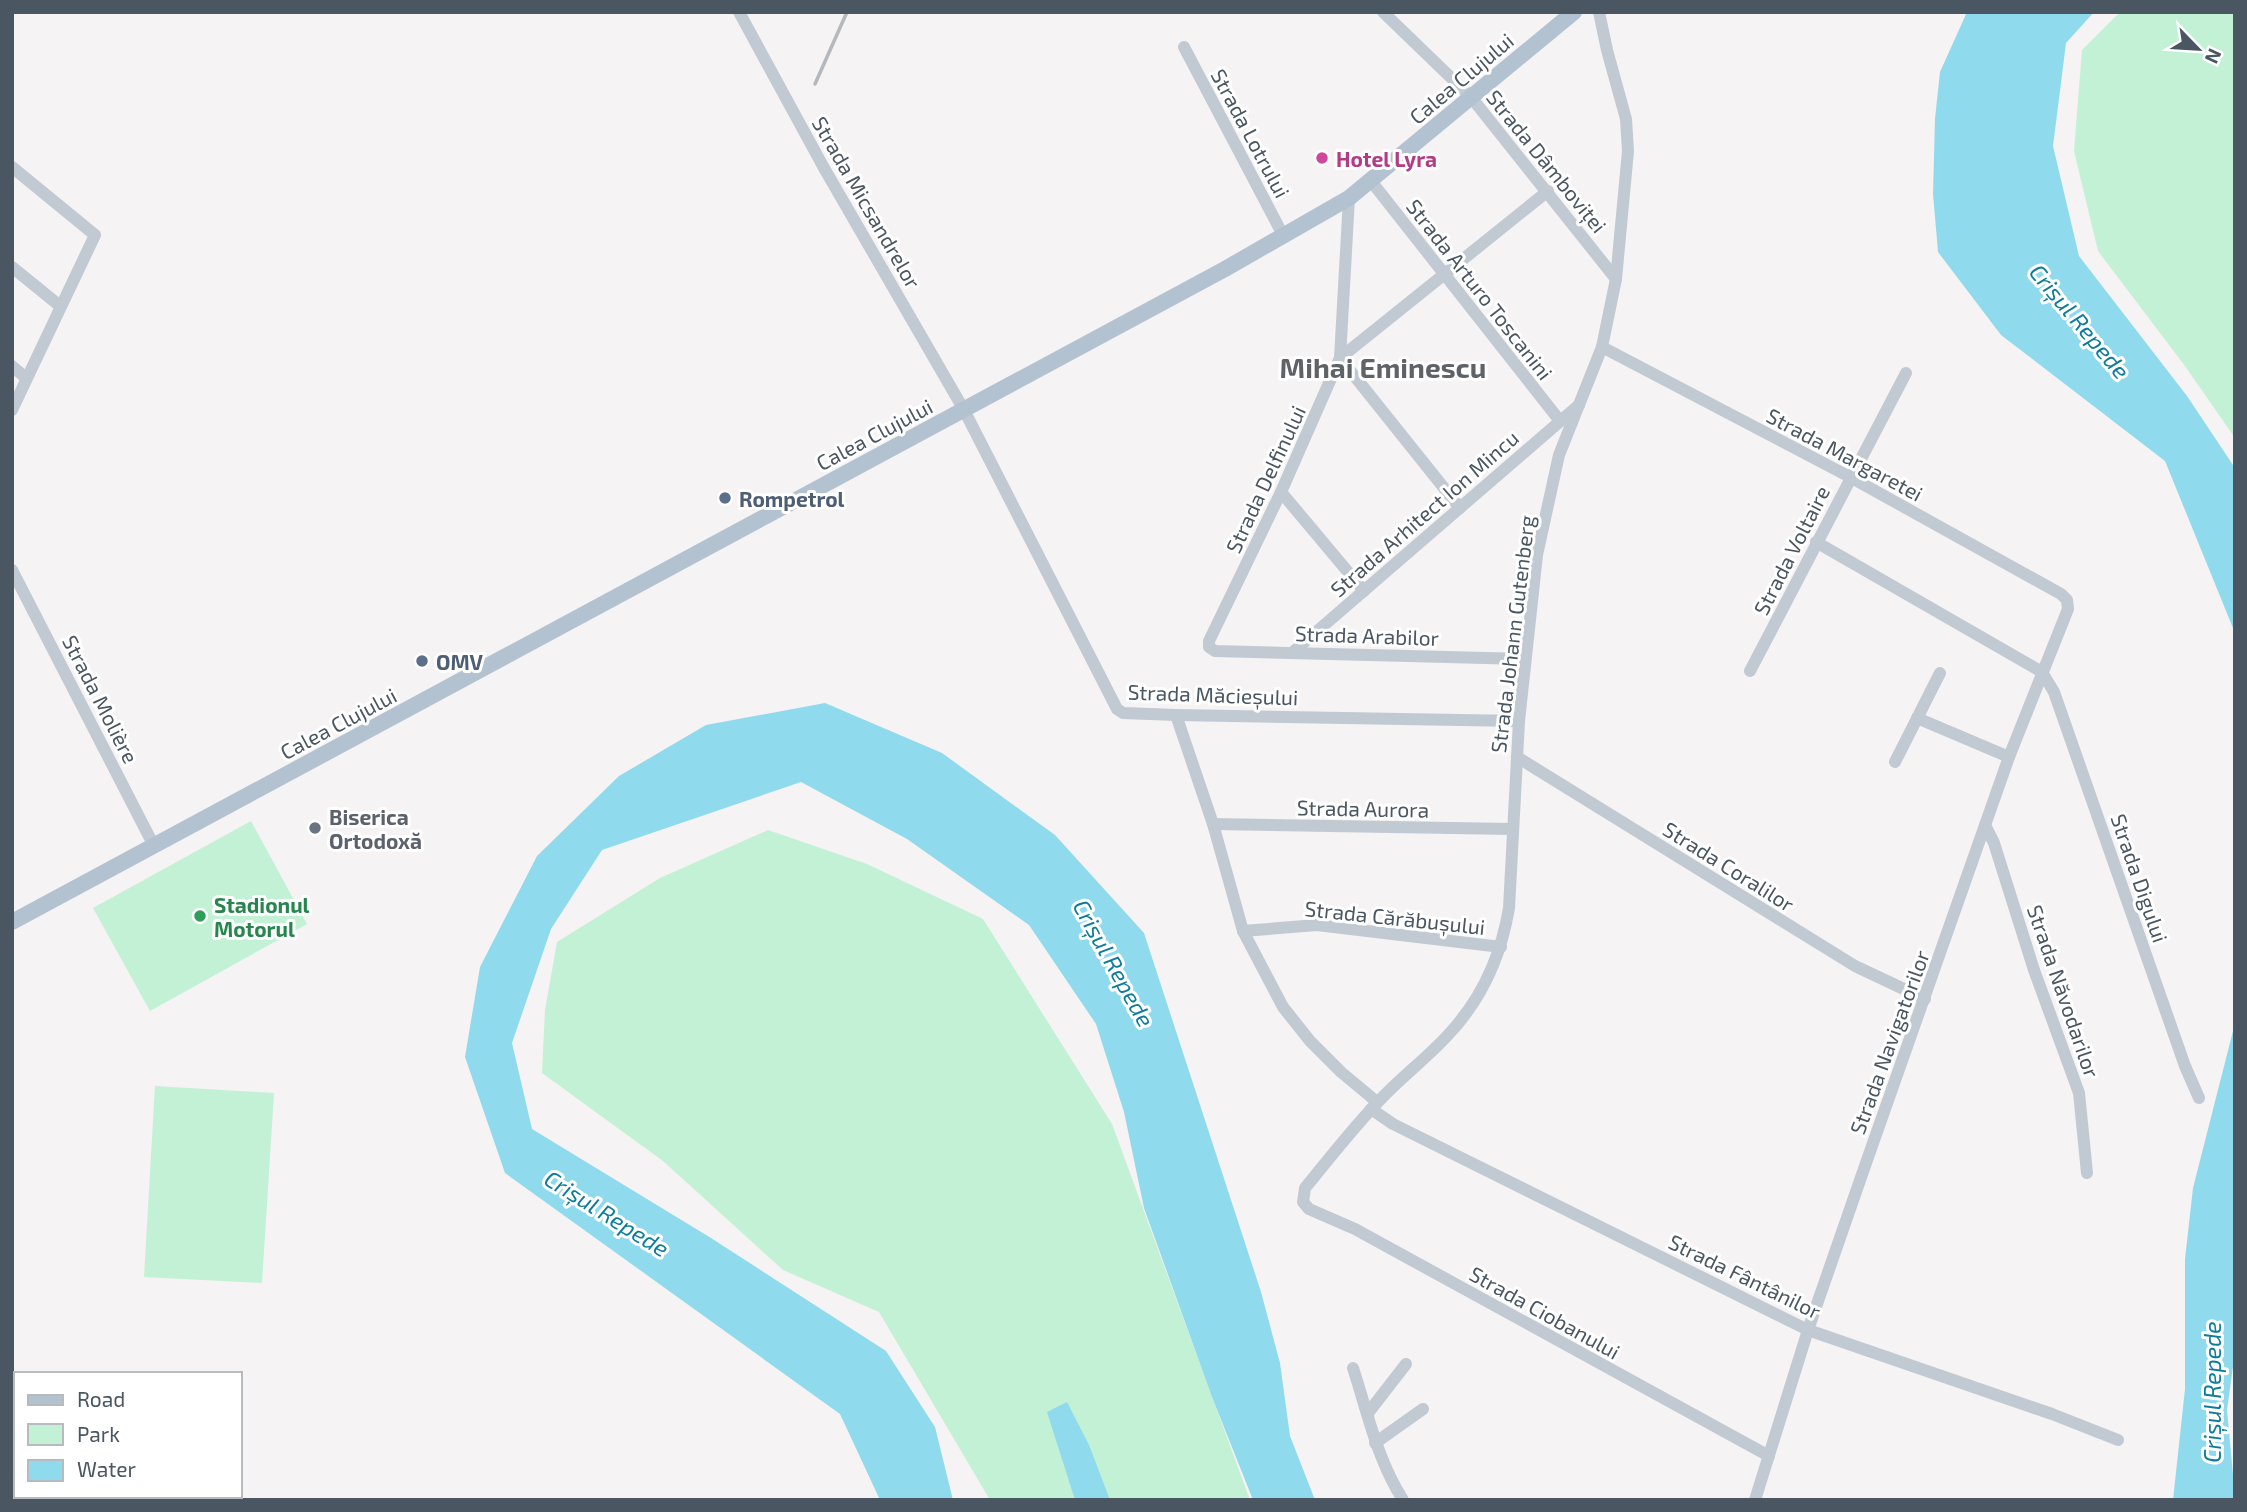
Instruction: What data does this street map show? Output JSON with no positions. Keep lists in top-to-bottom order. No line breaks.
{"streets":{"main road":["Calea Clujului"],"street":["Strada Lotrului","Strada Dâmboviței","Strada Micsandrelor","Strada Arturo Toscanini","Strada Margaretei","Strada Delfinului","Strada Arhitect Ion Mincu","Strada Voltaire","Strada Johann Gutenberg","Strada Arabilor","Strada Măcieșului","Strada Molière","Strada Aurora","Strada Coralilor","Strada Digului","Strada Cărăbușului","Strada Năvodarilor","Strada Navigatorilor","Strada Fântânilor","Strada Ciobanului"]},"crossings":[["Calea Clujului","Strada Lotrului"],["Calea Clujului","Strada Dâmboviței"],["Calea Clujului","Strada Micsandrelor"],["Calea Clujului","Strada Arturo Toscanini"],["Calea Clujului","Strada Delfinului"],["Calea Clujului","Strada Măcieșului"],["Calea Clujului","Strada Molière"],["Strada Dâmboviței","Strada Johann Gutenberg"],["Strada Micsandrelor","Strada Măcieșului"],["Strada Arturo Toscanini","Strada Arhitect Ion Mincu"],["Strada Margaretei","Strada Voltaire"],["Strada Margaretei","Strada Johann Gutenberg"],["Strada Margaretei","Strada Navigatorilor"],["Strada Delfinului","Strada Arabilor"],["Strada Arhitect Ion Mincu","Strada Johann Gutenberg"],["Strada Arhitect Ion Mincu","Strada Arabilor"],["Strada Johann Gutenberg","Strada Arabilor"],["Strada Johann Gutenberg","Strada Măcieșului"],["Strada Johann Gutenberg","Strada Aurora"],["Strada Johann Gutenberg","Strada Coralilor"],["Strada Johann Gutenberg","Strada Cărăbușului"],["Strada Johann Gutenberg","Strada Fântânilor"],["Strada Johann Gutenberg","Strada Ciobanului"],["Strada Măcieșului","Strada Fântânilor"],["Strada Aurora","Strada Fântânilor"],["Strada Coralilor","Strada Navigatorilor"],["Strada Digului","Strada Navigatorilor"],["Strada Cărăbușului","Strada Fântânilor"],["Strada Năvodarilor","Strada Navigatorilor"],["Strada Navigatorilor","Strada Fântânilor"],["Strada Navigatorilor","Strada Ciobanului"]],"districts":["Mihai Eminescu"],"water":["Crișul Repede"],"places":["Hotel Lyra","Rompetrol","OMV","Biserica Ortodoxă","Stadionul Motorul"],"legend":["Road","Park","Water"],"north":"bottom right"}
